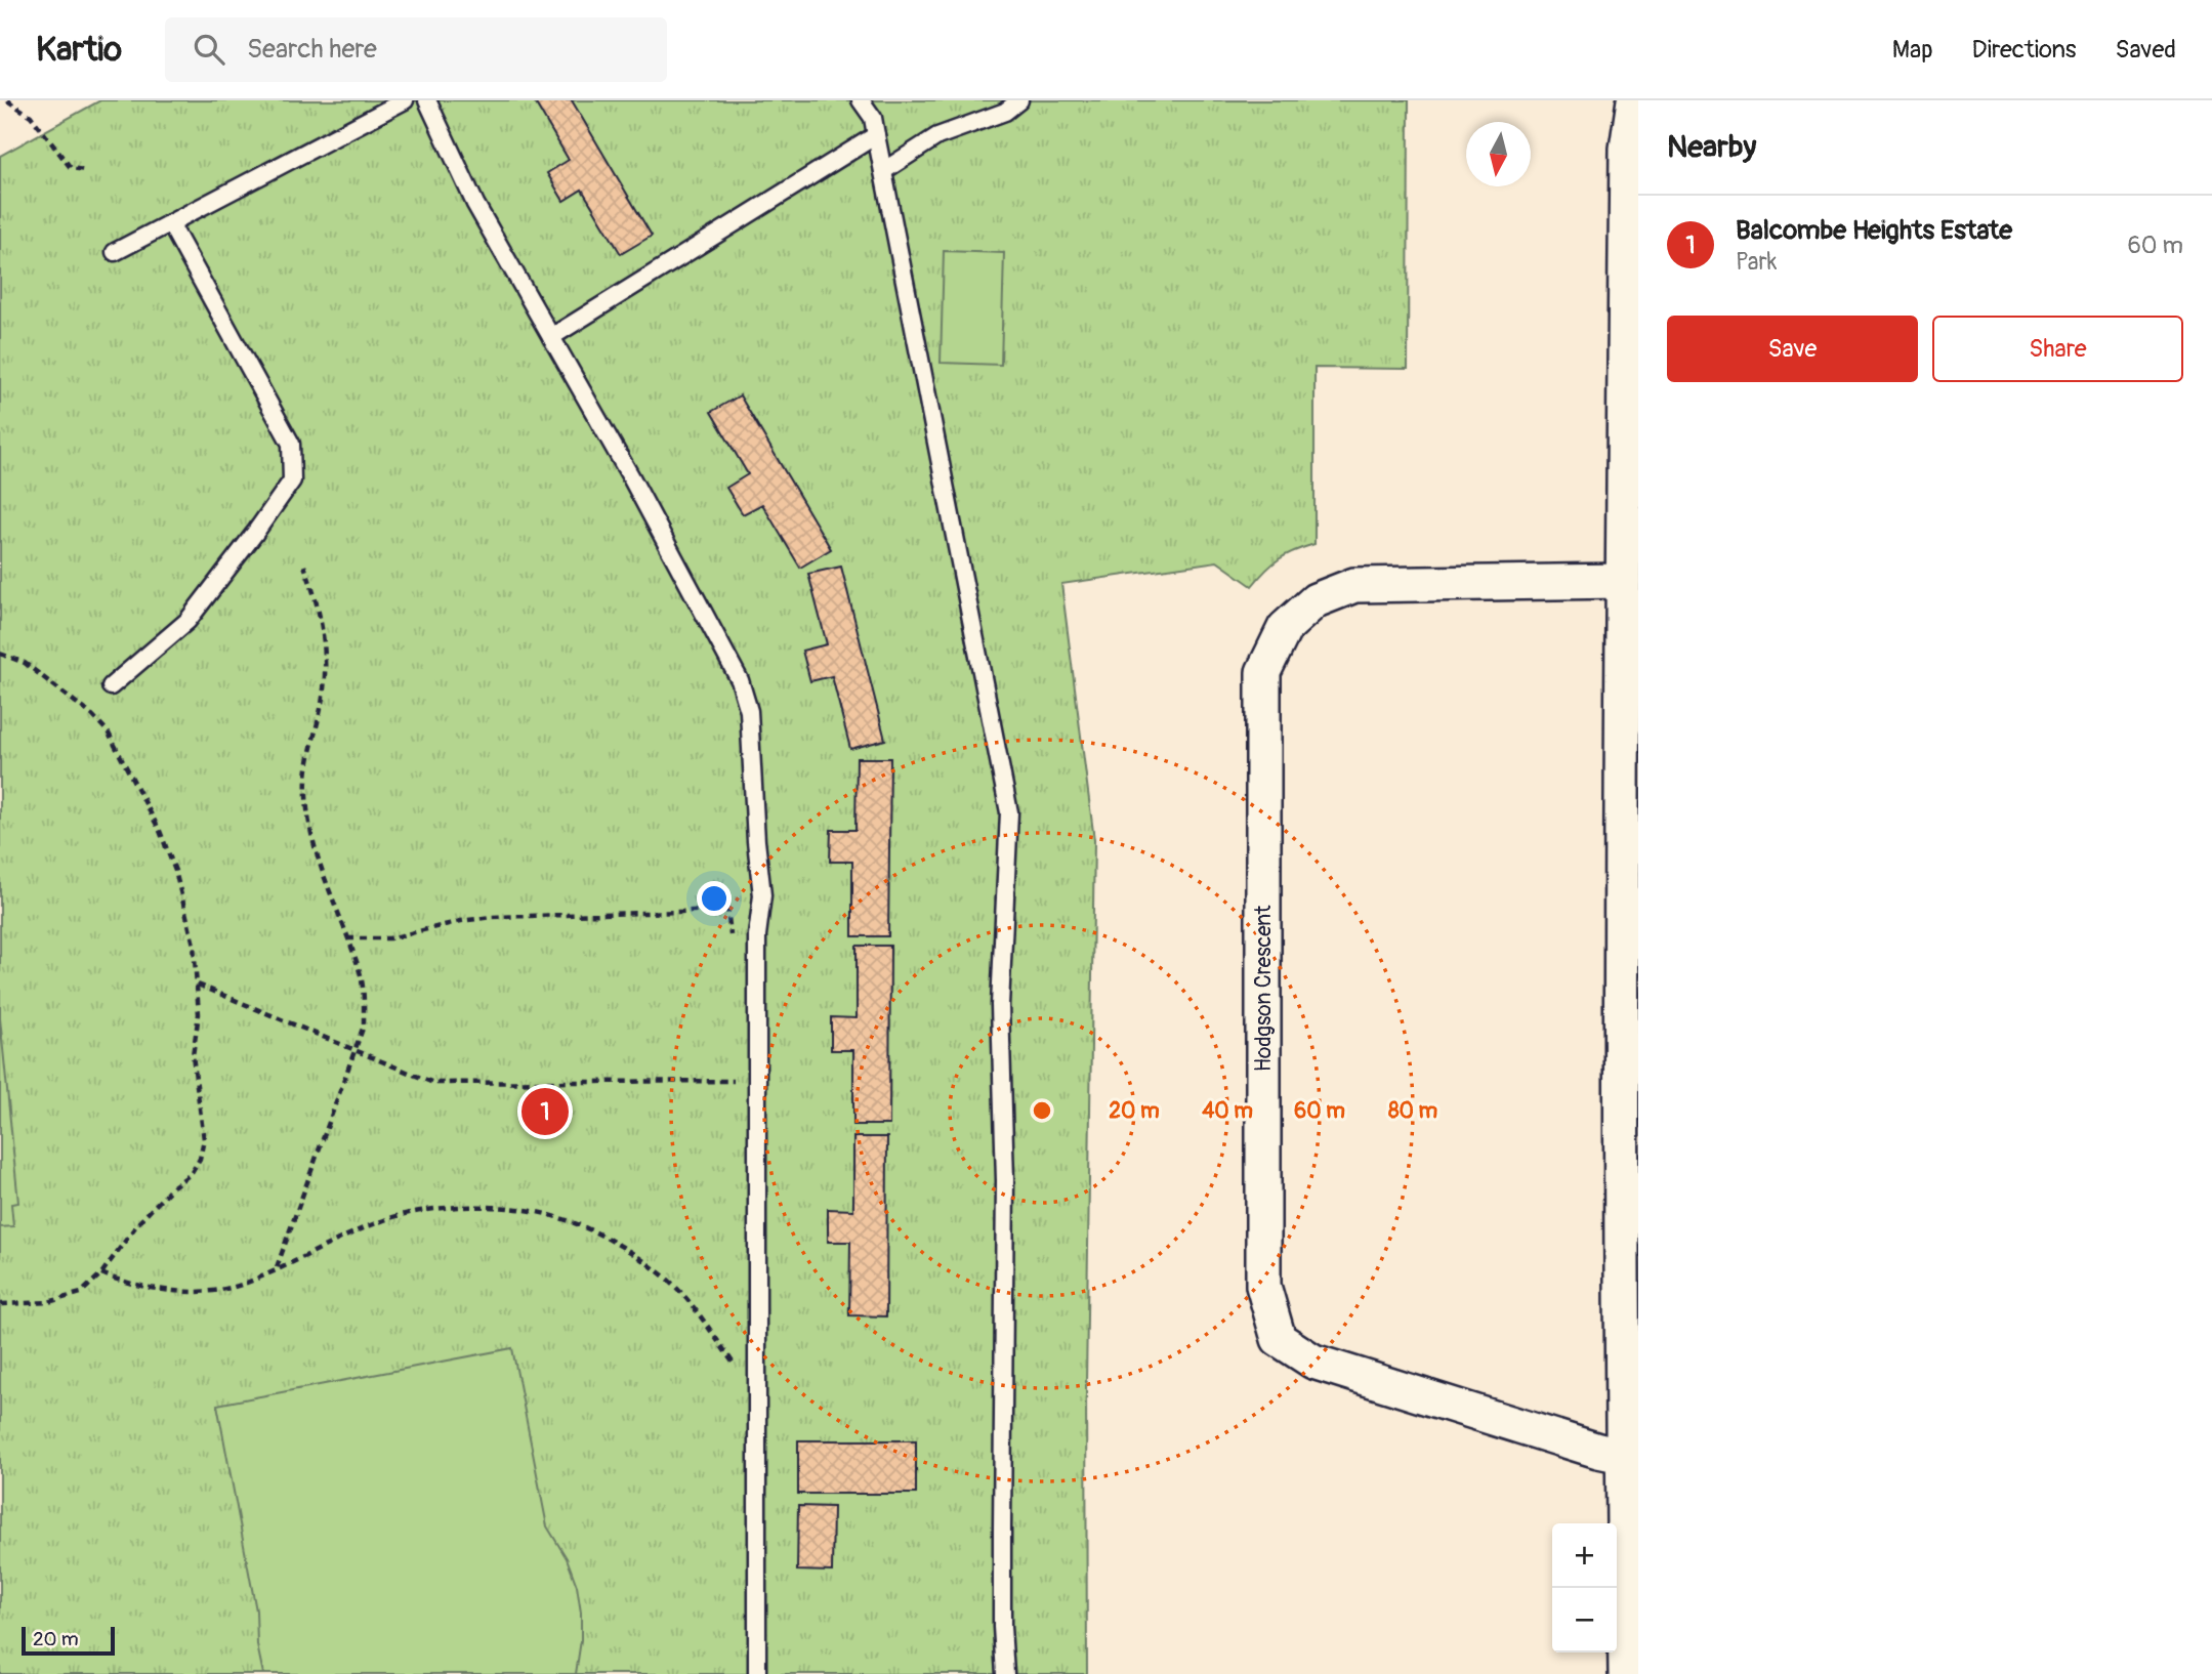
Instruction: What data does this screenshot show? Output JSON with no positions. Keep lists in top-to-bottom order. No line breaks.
{"streets":{"street":["Hodgson Crescent"]},"scale_bar":"20 m","north":"bottom","page":{"header":"Kartio","search":"Search here","nav":["Map","Directions","Saved"],"heading":"Nearby","list":[{"mark":"1","name":"Balcombe Heights Estate","note":"Park","value":"60 m"}],"buttons":["Save","Share"],"pins":"1","map_buttons":["+","−"],"scale":"20 m"},"rings":["20 m","40 m","60 m","80 m"]}
